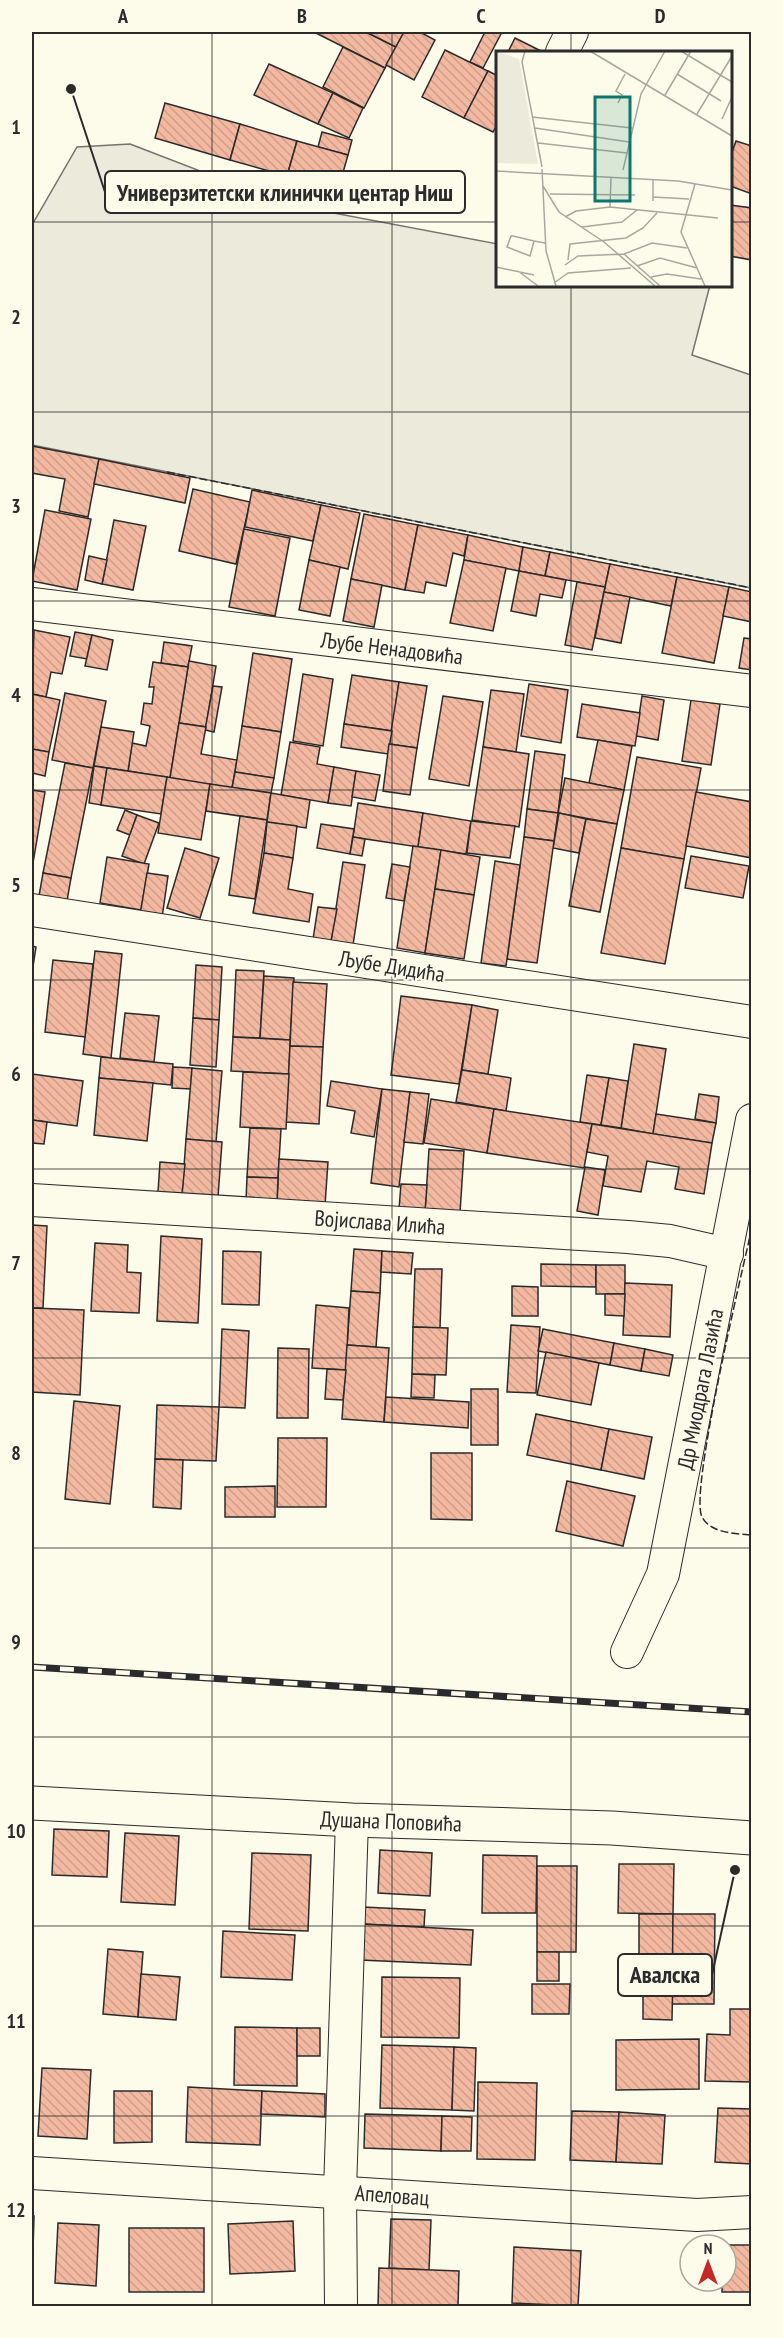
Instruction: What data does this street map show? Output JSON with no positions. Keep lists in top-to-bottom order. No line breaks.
{"streets":{"street":["Љубе Ненадовића","Љубе Дидића","Војислава Илића","Др Миодрага Лазића","Душана Поповића","Апеловац"]},"crossings":[["Војислава Илића","Др Миодрага Лазића"]],"places":["Универзитетски клинички центар Ниш","Авалска"],"north":"top","grid":{"columns":["A","B","C","D"],"rows":["1","2","3","4","5","6","7","8","9","10","11","12"]}}
